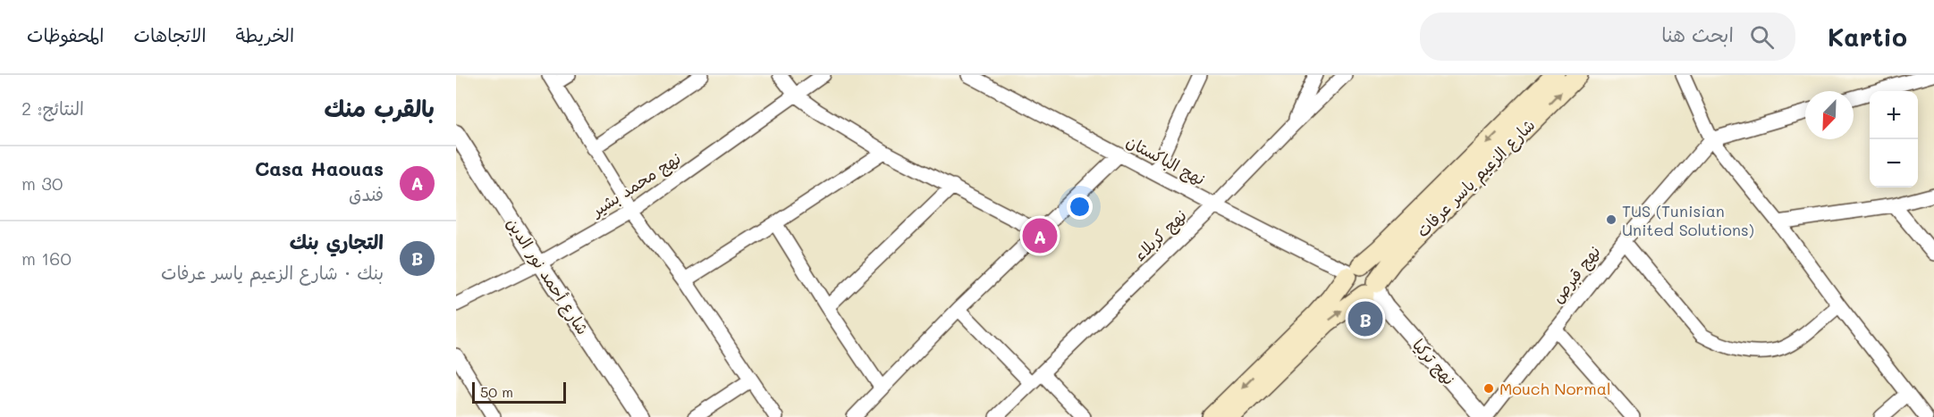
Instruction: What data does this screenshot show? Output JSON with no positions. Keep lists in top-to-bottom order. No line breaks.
{"streets":{"main road":["شارع الزعيم ياسر عرفات"],"street":["نهج الباكستان","نهج محمد بشير","نهج كربلاء","نهج قبرص","شارع أحمد نور الدين","نهج تركيا"]},"crossings":[["نهج الباكستان","شارع الزعيم ياسر عرفات"],["نهج الباكستان","نهج كربلاء"],["نهج الباكستان","نهج تركيا"],["شارع الزعيم ياسر عرفات","نهج تركيا"],["نهج محمد بشير","شارع أحمد نور الدين"],["نهج قبرص","نهج تركيا"]],"places":["TUS (Tunisian United Solutions)","Mouch Normal"],"scale_bar":"50 m","north":"bottom left","page":{"header":"Kartio","search":"ابحث هنا","nav":["الخريطة","الاتجاهات","المحفوظات"],"heading":["بالقرب منك","النتائج: 2"],"map_buttons":["+","−"],"list":[{"mark":"A","name":"Casa Haouas","note":"فندق","value":"30 m"},{"mark":"B","name":"التجاري بنك","note":"بنك · شارع الزعيم ياسر عرفات","value":"160 m"}],"pins":["A","B"],"scale":"50 m"}}
